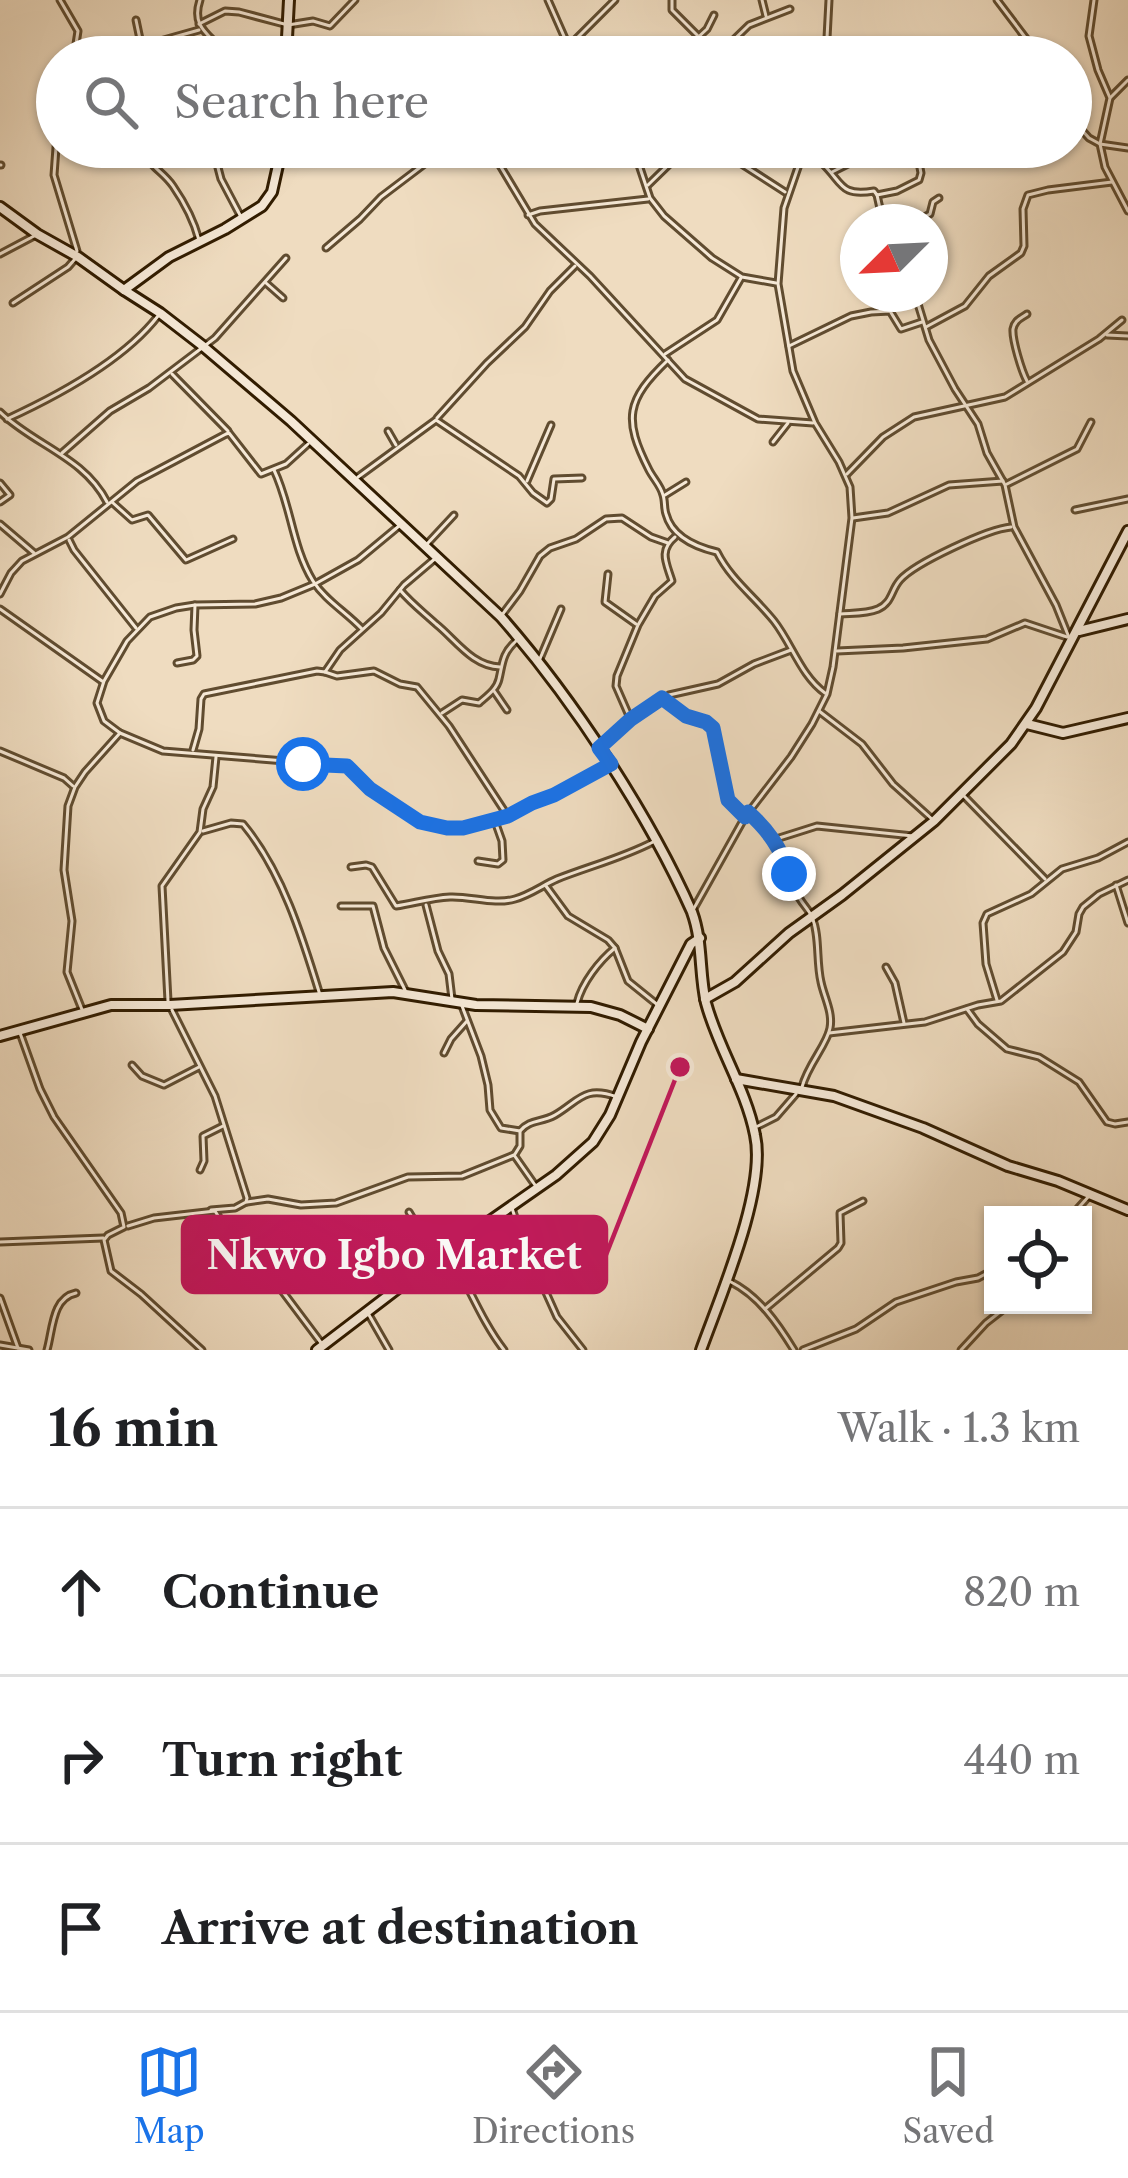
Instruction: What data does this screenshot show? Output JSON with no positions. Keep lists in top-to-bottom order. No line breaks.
{"places":["Nkwo Igbo Market"],"north":"bottom left","page":{"search":"Search here","heading":["16 min","Walk · 1.3 km"],"list":[["Continue","820 m"],["Turn right","440 m"],"Arrive at destination"],"nav":["Map","Directions","Saved"]}}
